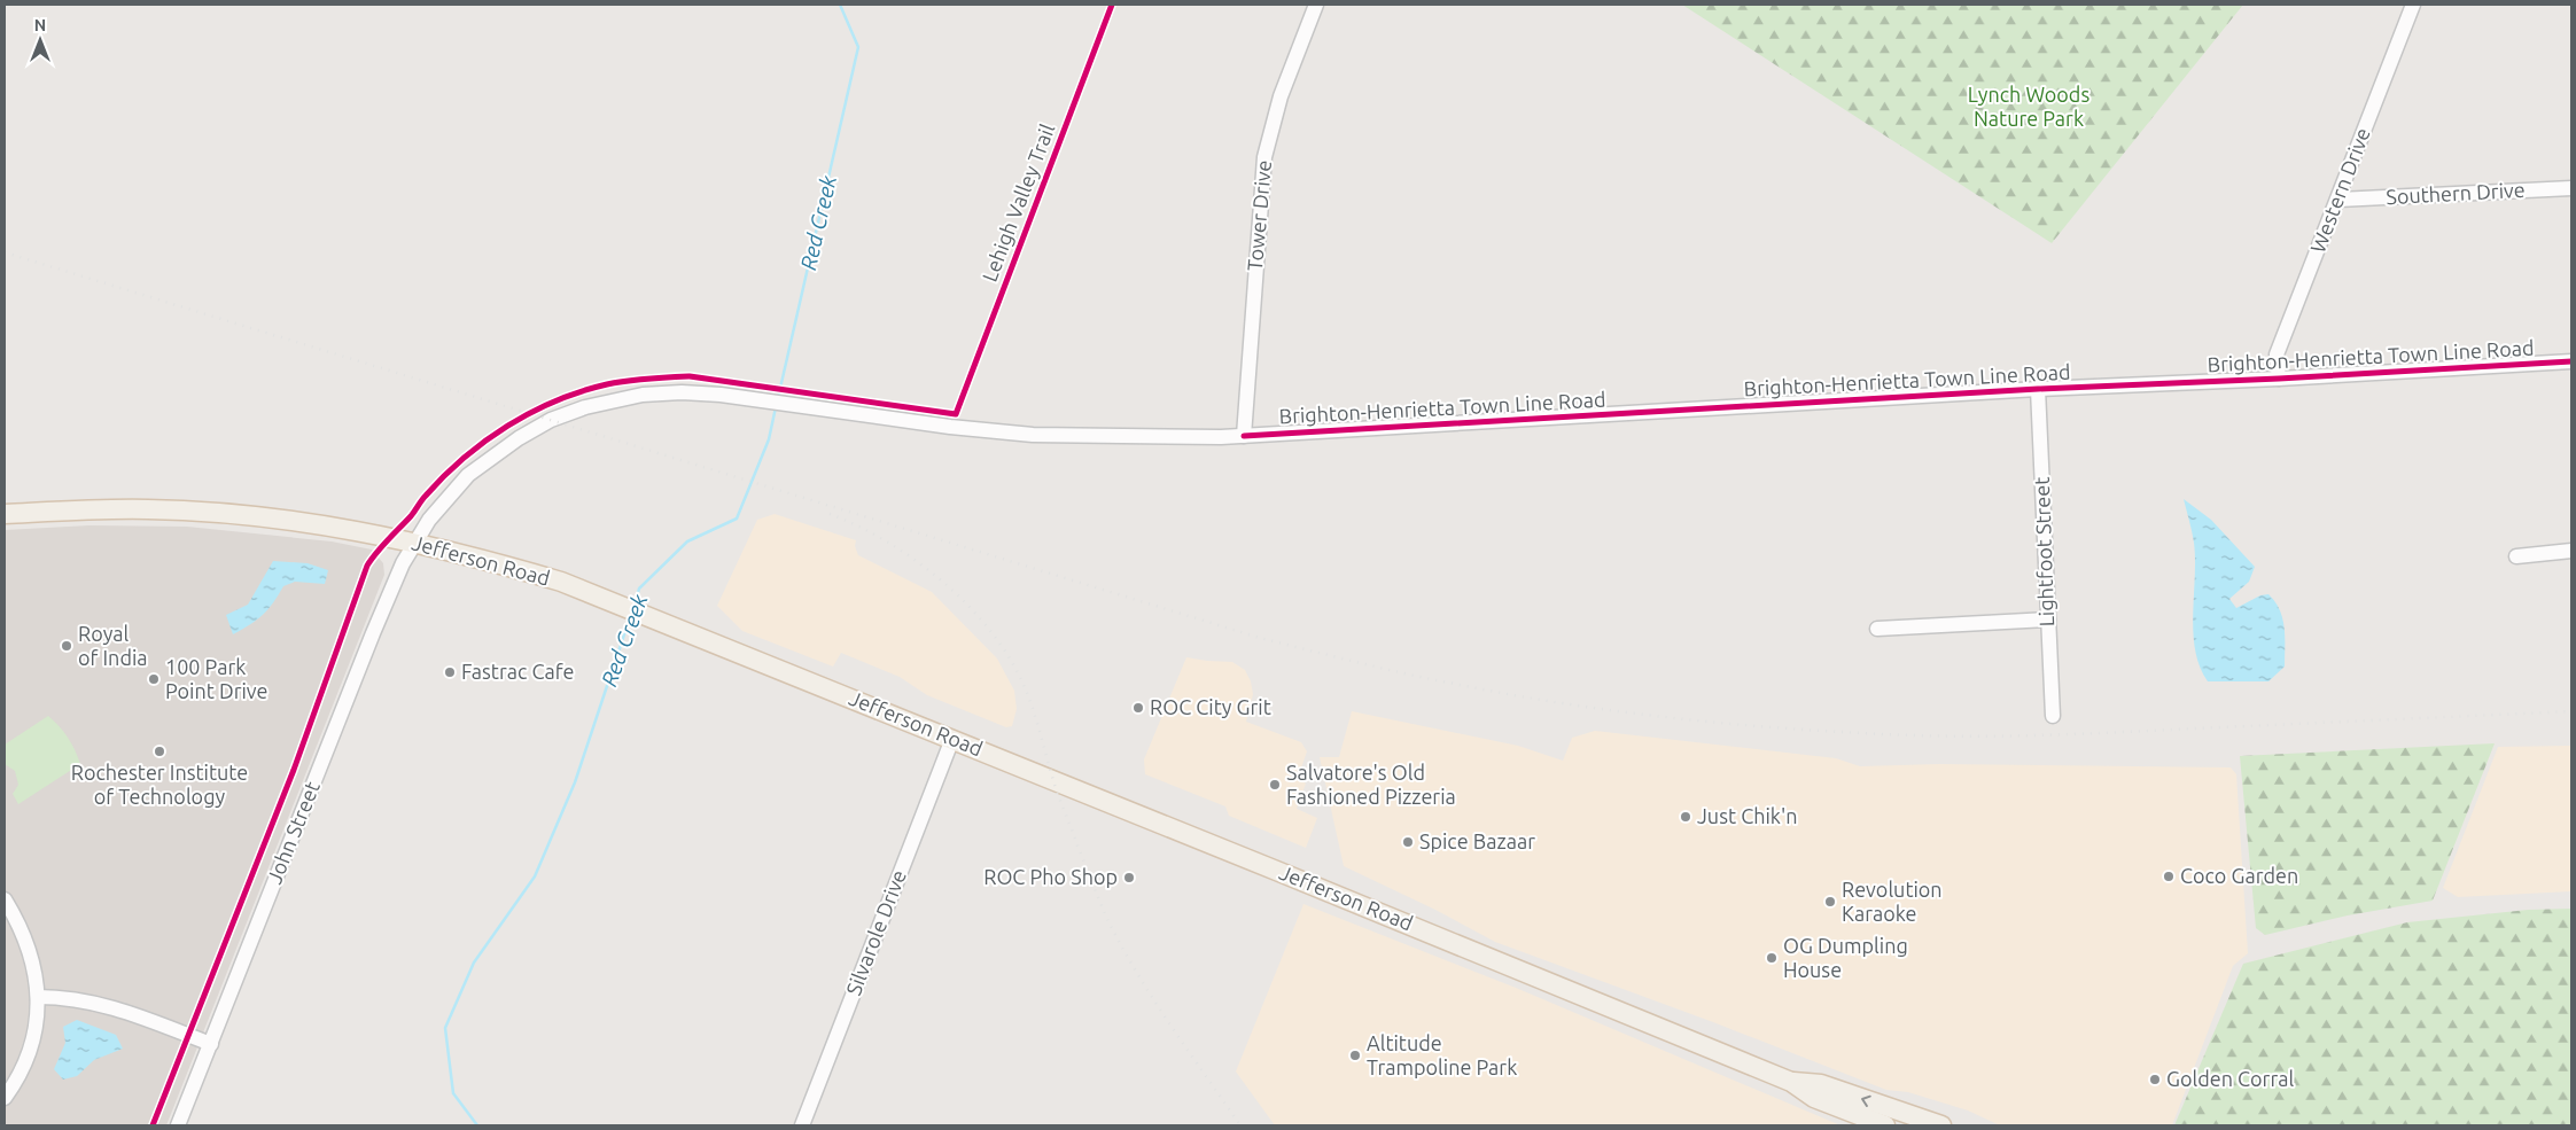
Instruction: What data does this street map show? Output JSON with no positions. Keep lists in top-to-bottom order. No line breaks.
{"streets":{"main road":["Jefferson Road"],"street":["Western Drive","Southern Drive","Tower Drive","Brighton-Henrietta Town Line Road","Lightfoot Street","John Street","Silvarole Drive"],"cycle path":["Lehigh Valley Trail"]},"crossings":[["Western Drive","Southern Drive"],["Western Drive","Brighton-Henrietta Town Line Road"],["Tower Drive","Brighton-Henrietta Town Line Road"],["Brighton-Henrietta Town Line Road","Lightfoot Street"],["Brighton-Henrietta Town Line Road","Jefferson Road"],["Brighton-Henrietta Town Line Road","John Street"],["Jefferson Road","John Street"],["Jefferson Road","Silvarole Drive"]],"water":["Red Creek"],"parks":["Lynch Woods Nature Park"],"places":["Royal of India","Fastrac Cafe","100 Park Point Drive","ROC City Grit","Rochester Institute of Technology","Salvatore's Old Fashioned Pizzeria","Just Chik'n","Spice Bazaar","Coco Garden","ROC Pho Shop","Revolution Karaoke","OG Dumpling House","Altitude Trampoline Park","Golden Corral"],"north":"top"}
